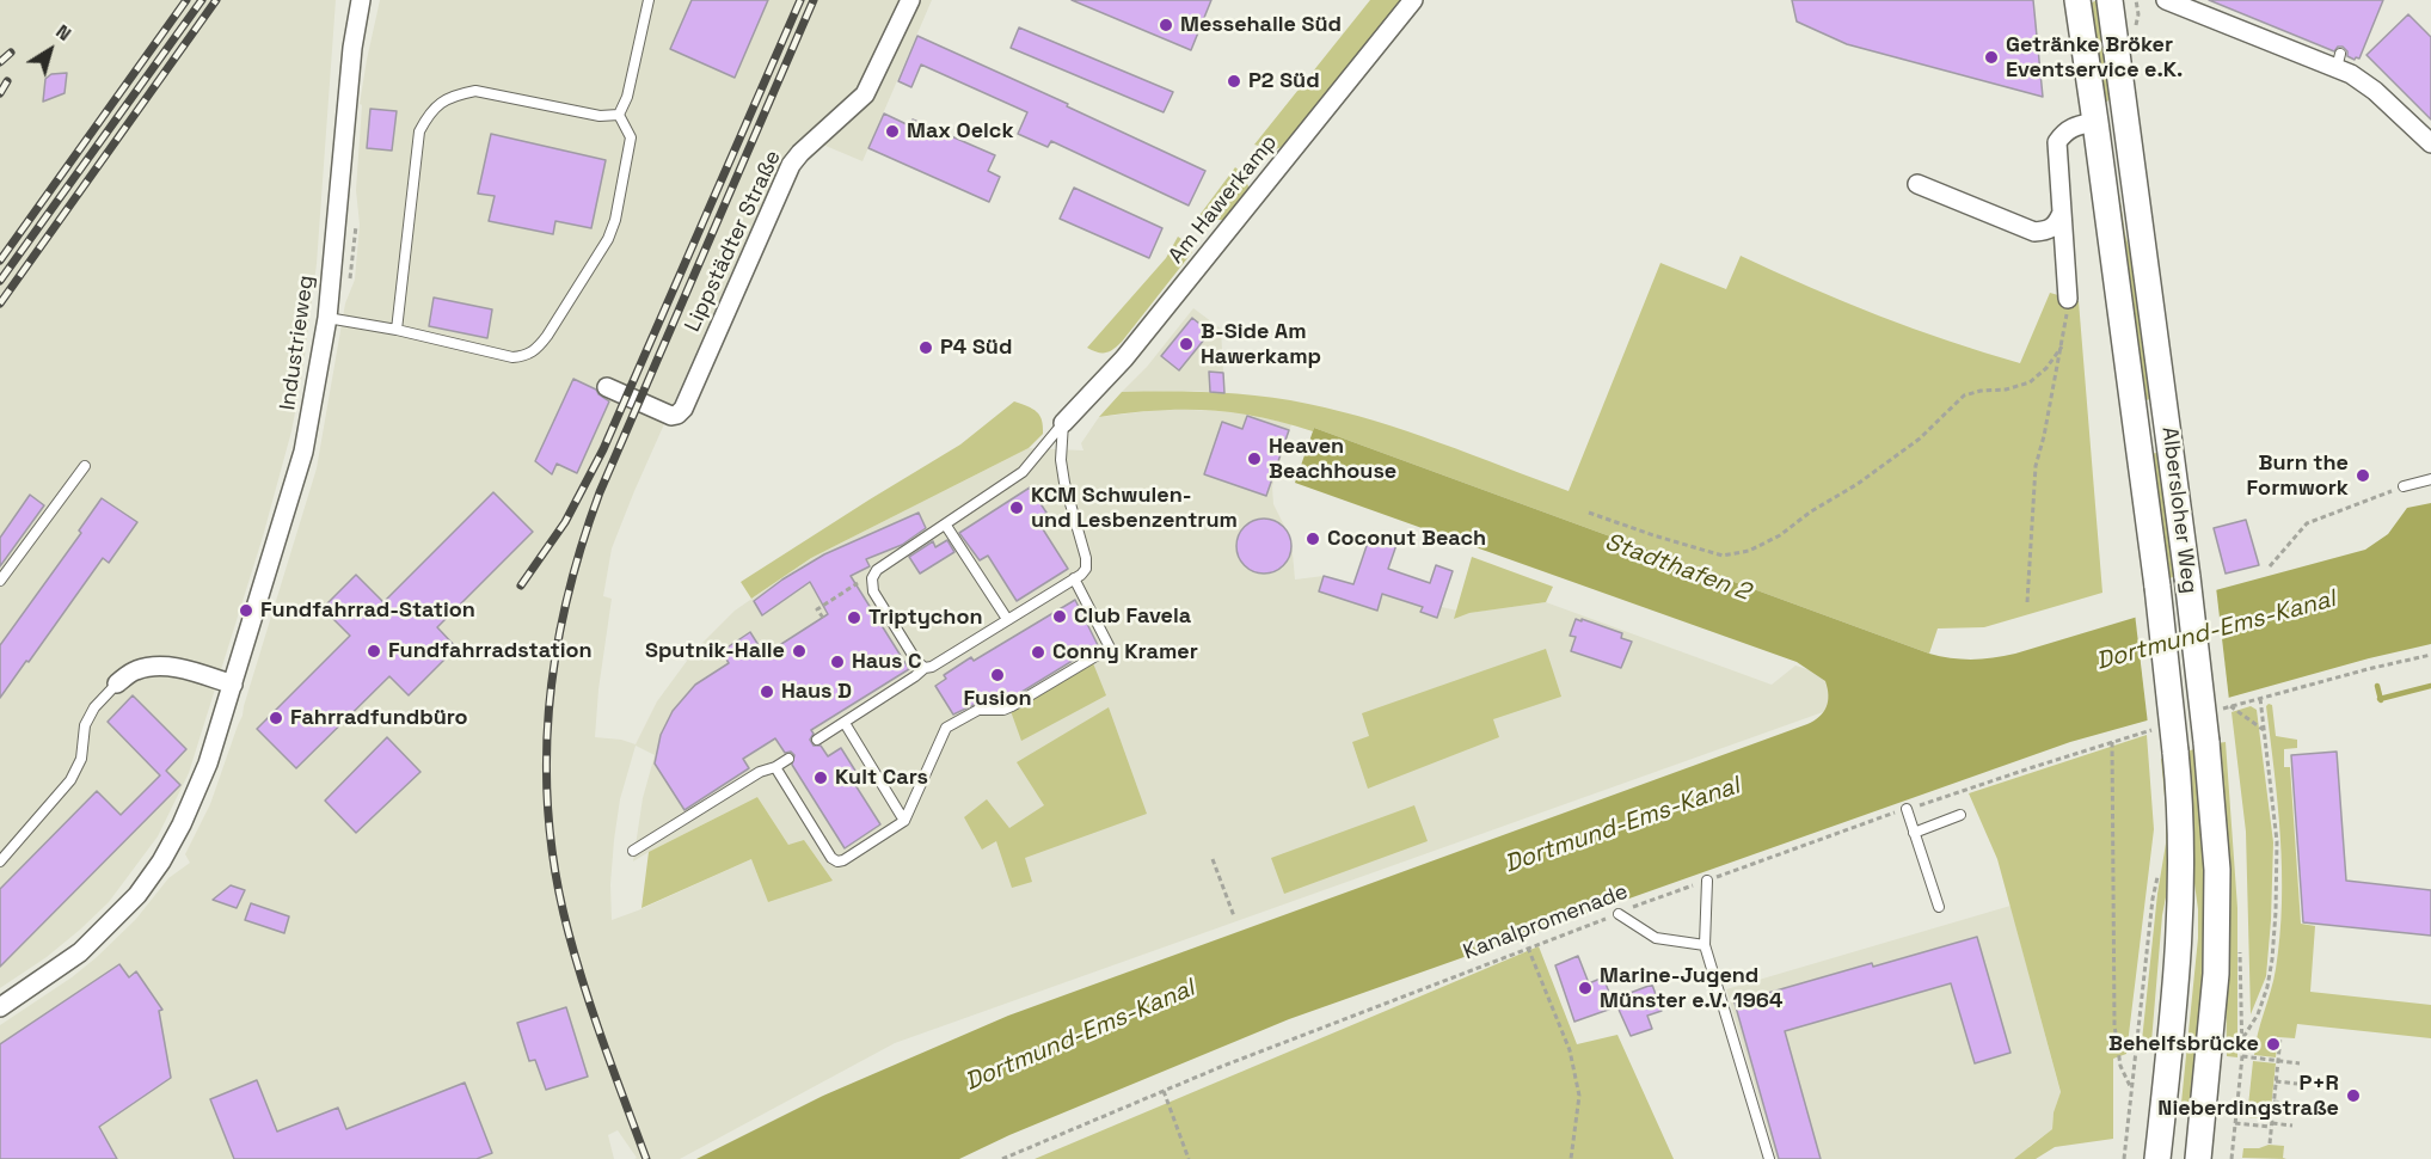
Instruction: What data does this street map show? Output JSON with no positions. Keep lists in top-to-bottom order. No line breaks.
{"streets":{"main road":["Albersloher Weg"],"street":["Am Hawerkamp","Lippstädter Straße","Industrieweg"],"path":["Kanalpromenade"]},"water":["Stadthafen 2","Dortmund-Ems-Kanal"],"places":["Messehalle Süd","Getränke Bröker Eventservice e.K.","P2 Süd","Max Oelck","B-Side Am Hawerkamp","P4 Süd","Heaven Beachhouse","Burn the Formwork","KCM Schwulen- und Lesbenzentrum","Coconut Beach","Fundfahrrad-Station","Club Favela","Triptychon","Fundfahrradstation","Sputnik-Halle","Conny Kramer","Haus C","Fusion","Haus D","Fahrradfundbüro","Kult Cars","Marine-Jugend Münster e.V. 1964","Behelfsbrücke","P+R Nieberdingstraße"],"north":"top right"}
